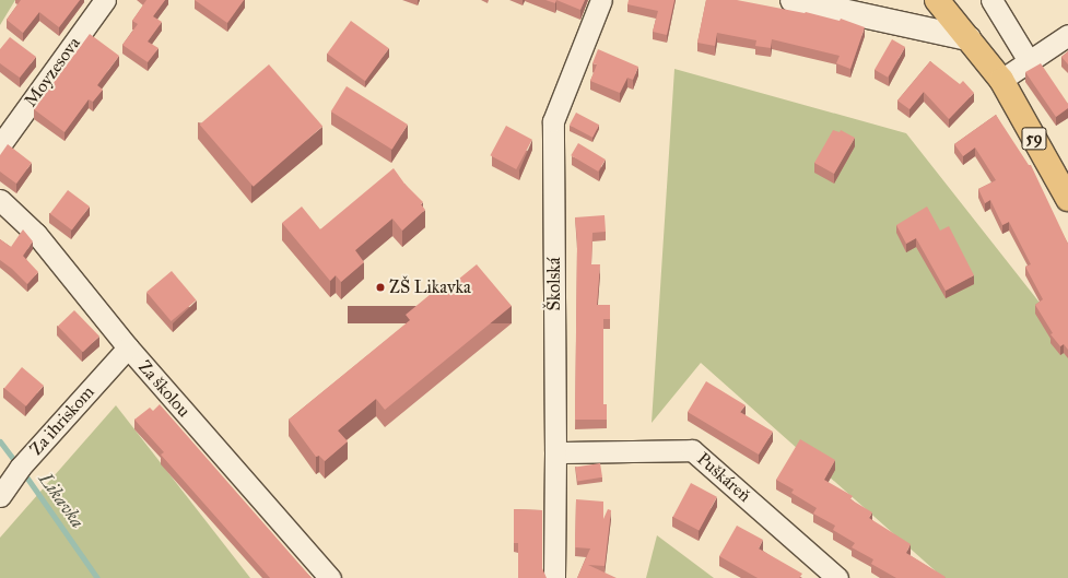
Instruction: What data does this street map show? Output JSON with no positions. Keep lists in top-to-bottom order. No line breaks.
{"streets":{"main road":["59"],"street":["Moyzesova","Školská","Za školou","Za ihriskom","Puškáreň"]},"crossings":[["Školská","Puškáreň"],["Za školou","Za ihriskom"]],"water":["Likavka"],"places":["ZŠ Likavka"]}
